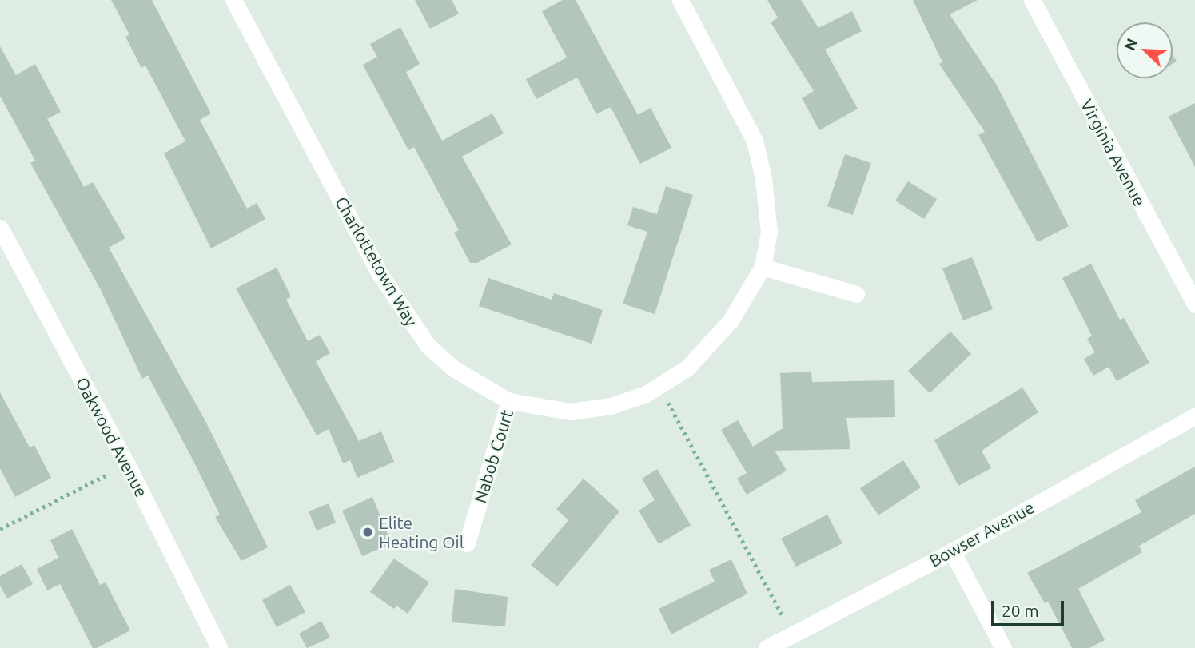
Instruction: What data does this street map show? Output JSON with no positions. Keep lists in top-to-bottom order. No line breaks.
{"streets":{"street":["Virginia Avenue","Charlottetown Way","Oakwood Avenue","Nabob Court","Bowser Avenue"]},"crossings":[["Charlottetown Way","Nabob Court"]],"places":["Elite Heating Oil"],"scale_bar":"20 m","north":"top left"}
